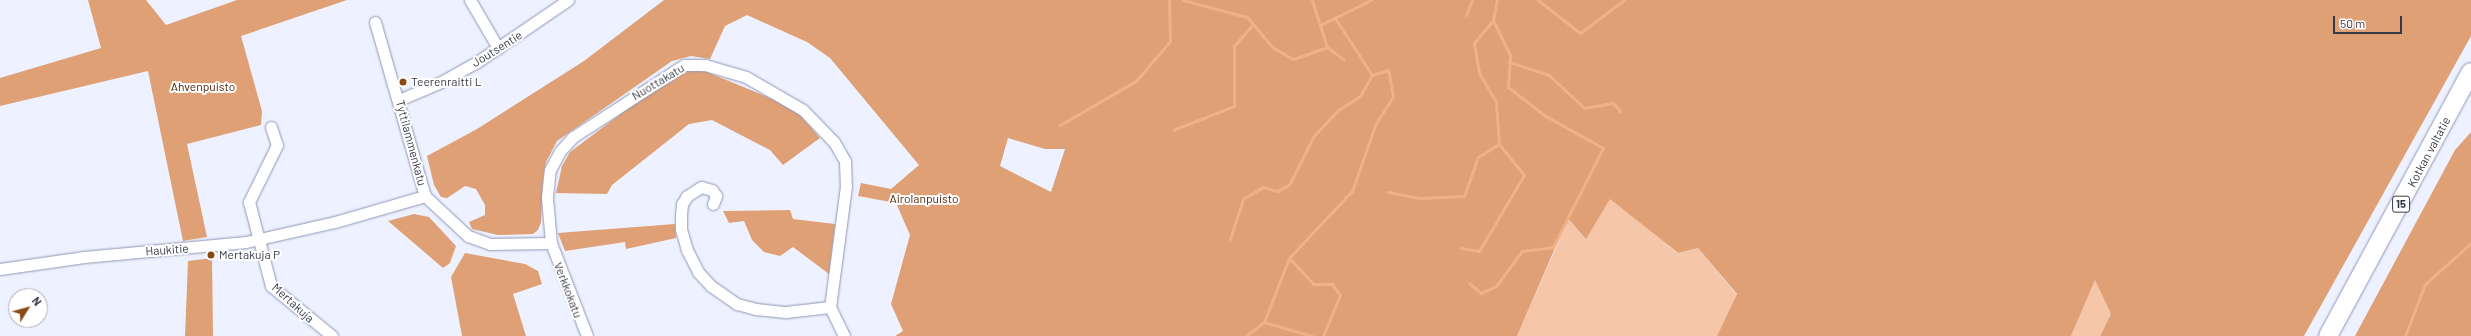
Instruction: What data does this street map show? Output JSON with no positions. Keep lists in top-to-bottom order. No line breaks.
{"streets":{"highway":["Kotkan valtatie","15"],"street":["Joutsentie","Nuottakatu","Tyttilammenkatu","Haukitie","Verkkokatu","Mertakuja"]},"crossings":[["Joutsentie","Tyttilammenkatu"],["Nuottakatu","Verkkokatu"],["Tyttilammenkatu","Haukitie"],["Haukitie","Mertakuja"]],"parks":["Ahvenpuisto","Airolanpuisto"],"places":["Teerenraitti L","Mertakuja P"],"scale_bar":"50 m","north":"top right"}
